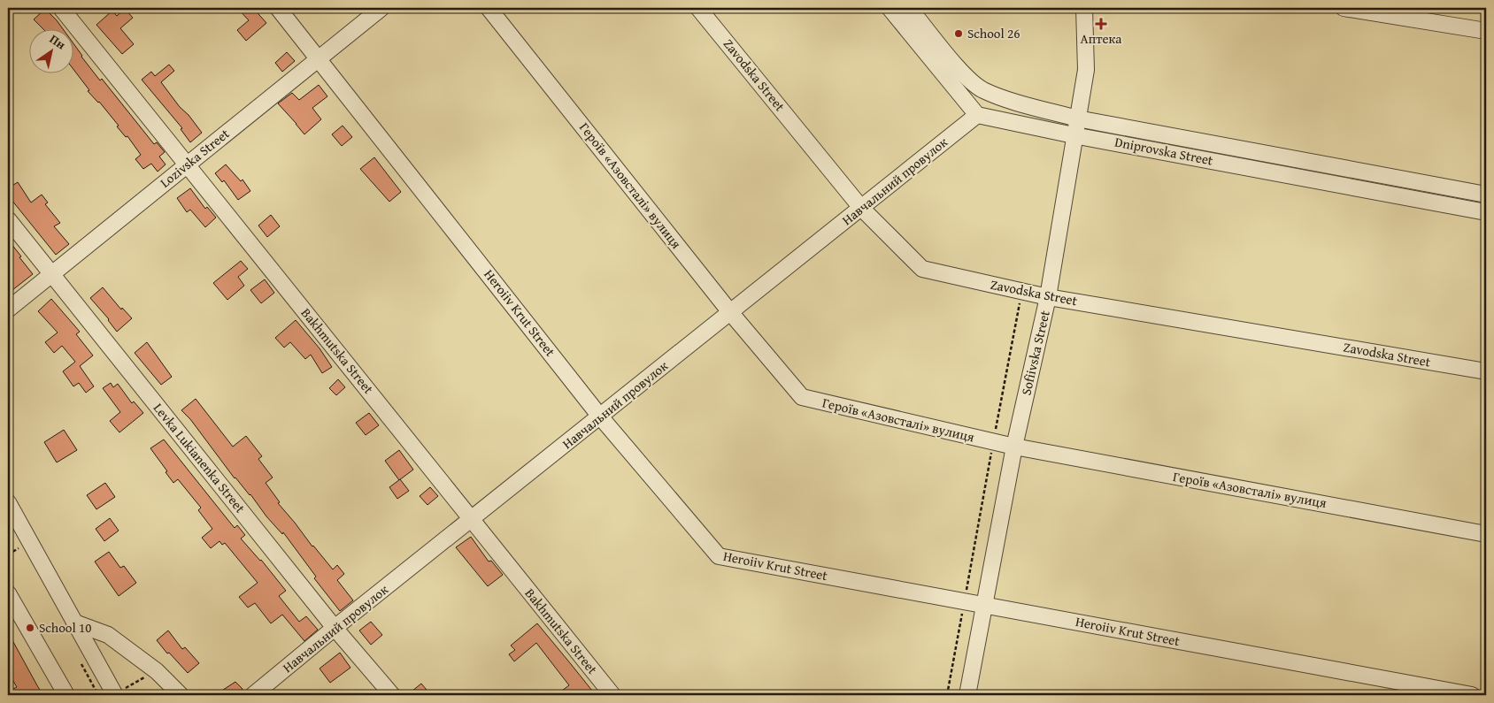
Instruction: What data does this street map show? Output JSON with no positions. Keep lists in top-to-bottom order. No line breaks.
{"streets":{"street":["Zavodska Street","Dniprovska Street","Lozivska Street","Навчальний провулок","Героїв «Азовсталі» вулиця","Heroiiv Krut Street","Bakhmutska Street","Sofiivska Street","Levka Lukianenka Street"]},"crossings":[["Zavodska Street","Навчальний провулок"],["Zavodska Street","Sofiivska Street"],["Dniprovska Street","Навчальний провулок"],["Dniprovska Street","Sofiivska Street"],["Lozivska Street","Heroiiv Krut Street"],["Lozivska Street","Bakhmutska Street"],["Lozivska Street","Levka Lukianenka Street"],["Навчальний провулок","Героїв «Азовсталі» вулиця"],["Навчальний провулок","Heroiiv Krut Street"],["Навчальний провулок","Bakhmutska Street"],["Навчальний провулок","Levka Lukianenka Street"],["Героїв «Азовсталі» вулиця","Sofiivska Street"],["Heroiiv Krut Street","Sofiivska Street"]],"places":{"health":["Аптека"],"other":["School 26","School 10"]},"north":"top right"}
